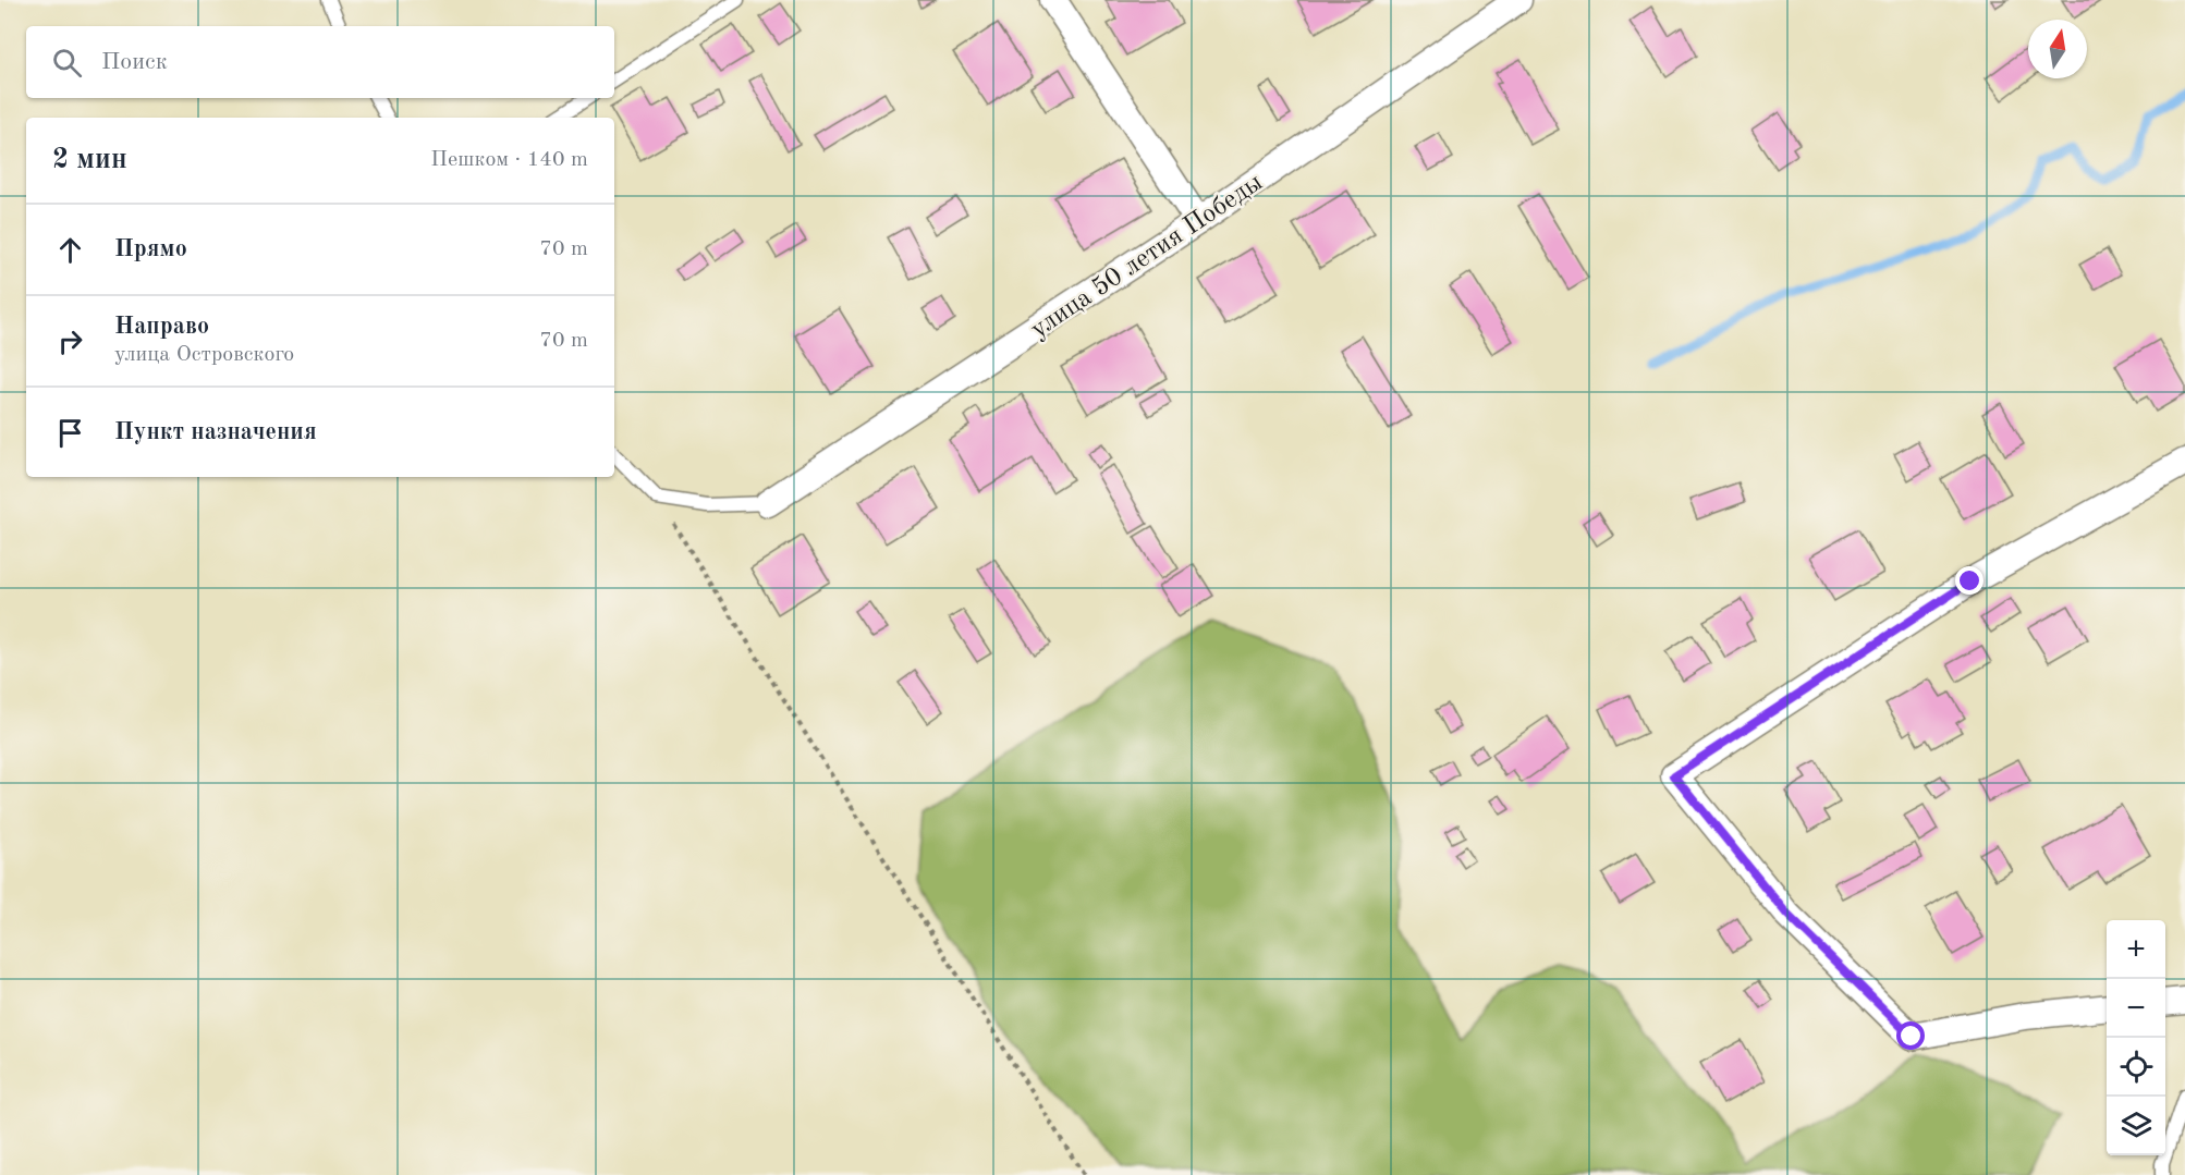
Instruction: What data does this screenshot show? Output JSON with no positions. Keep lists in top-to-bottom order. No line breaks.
{"streets":{"street":["улица 50 летия Победы"]},"north":"top","page":{"search":"Поиск","heading":["2 мин","Пешком · 140 m"],"list":[["Прямо","70 m"],["Направо","улица Островского","70 m"],"Пункт назначения"],"map_buttons":["+","−"]}}
